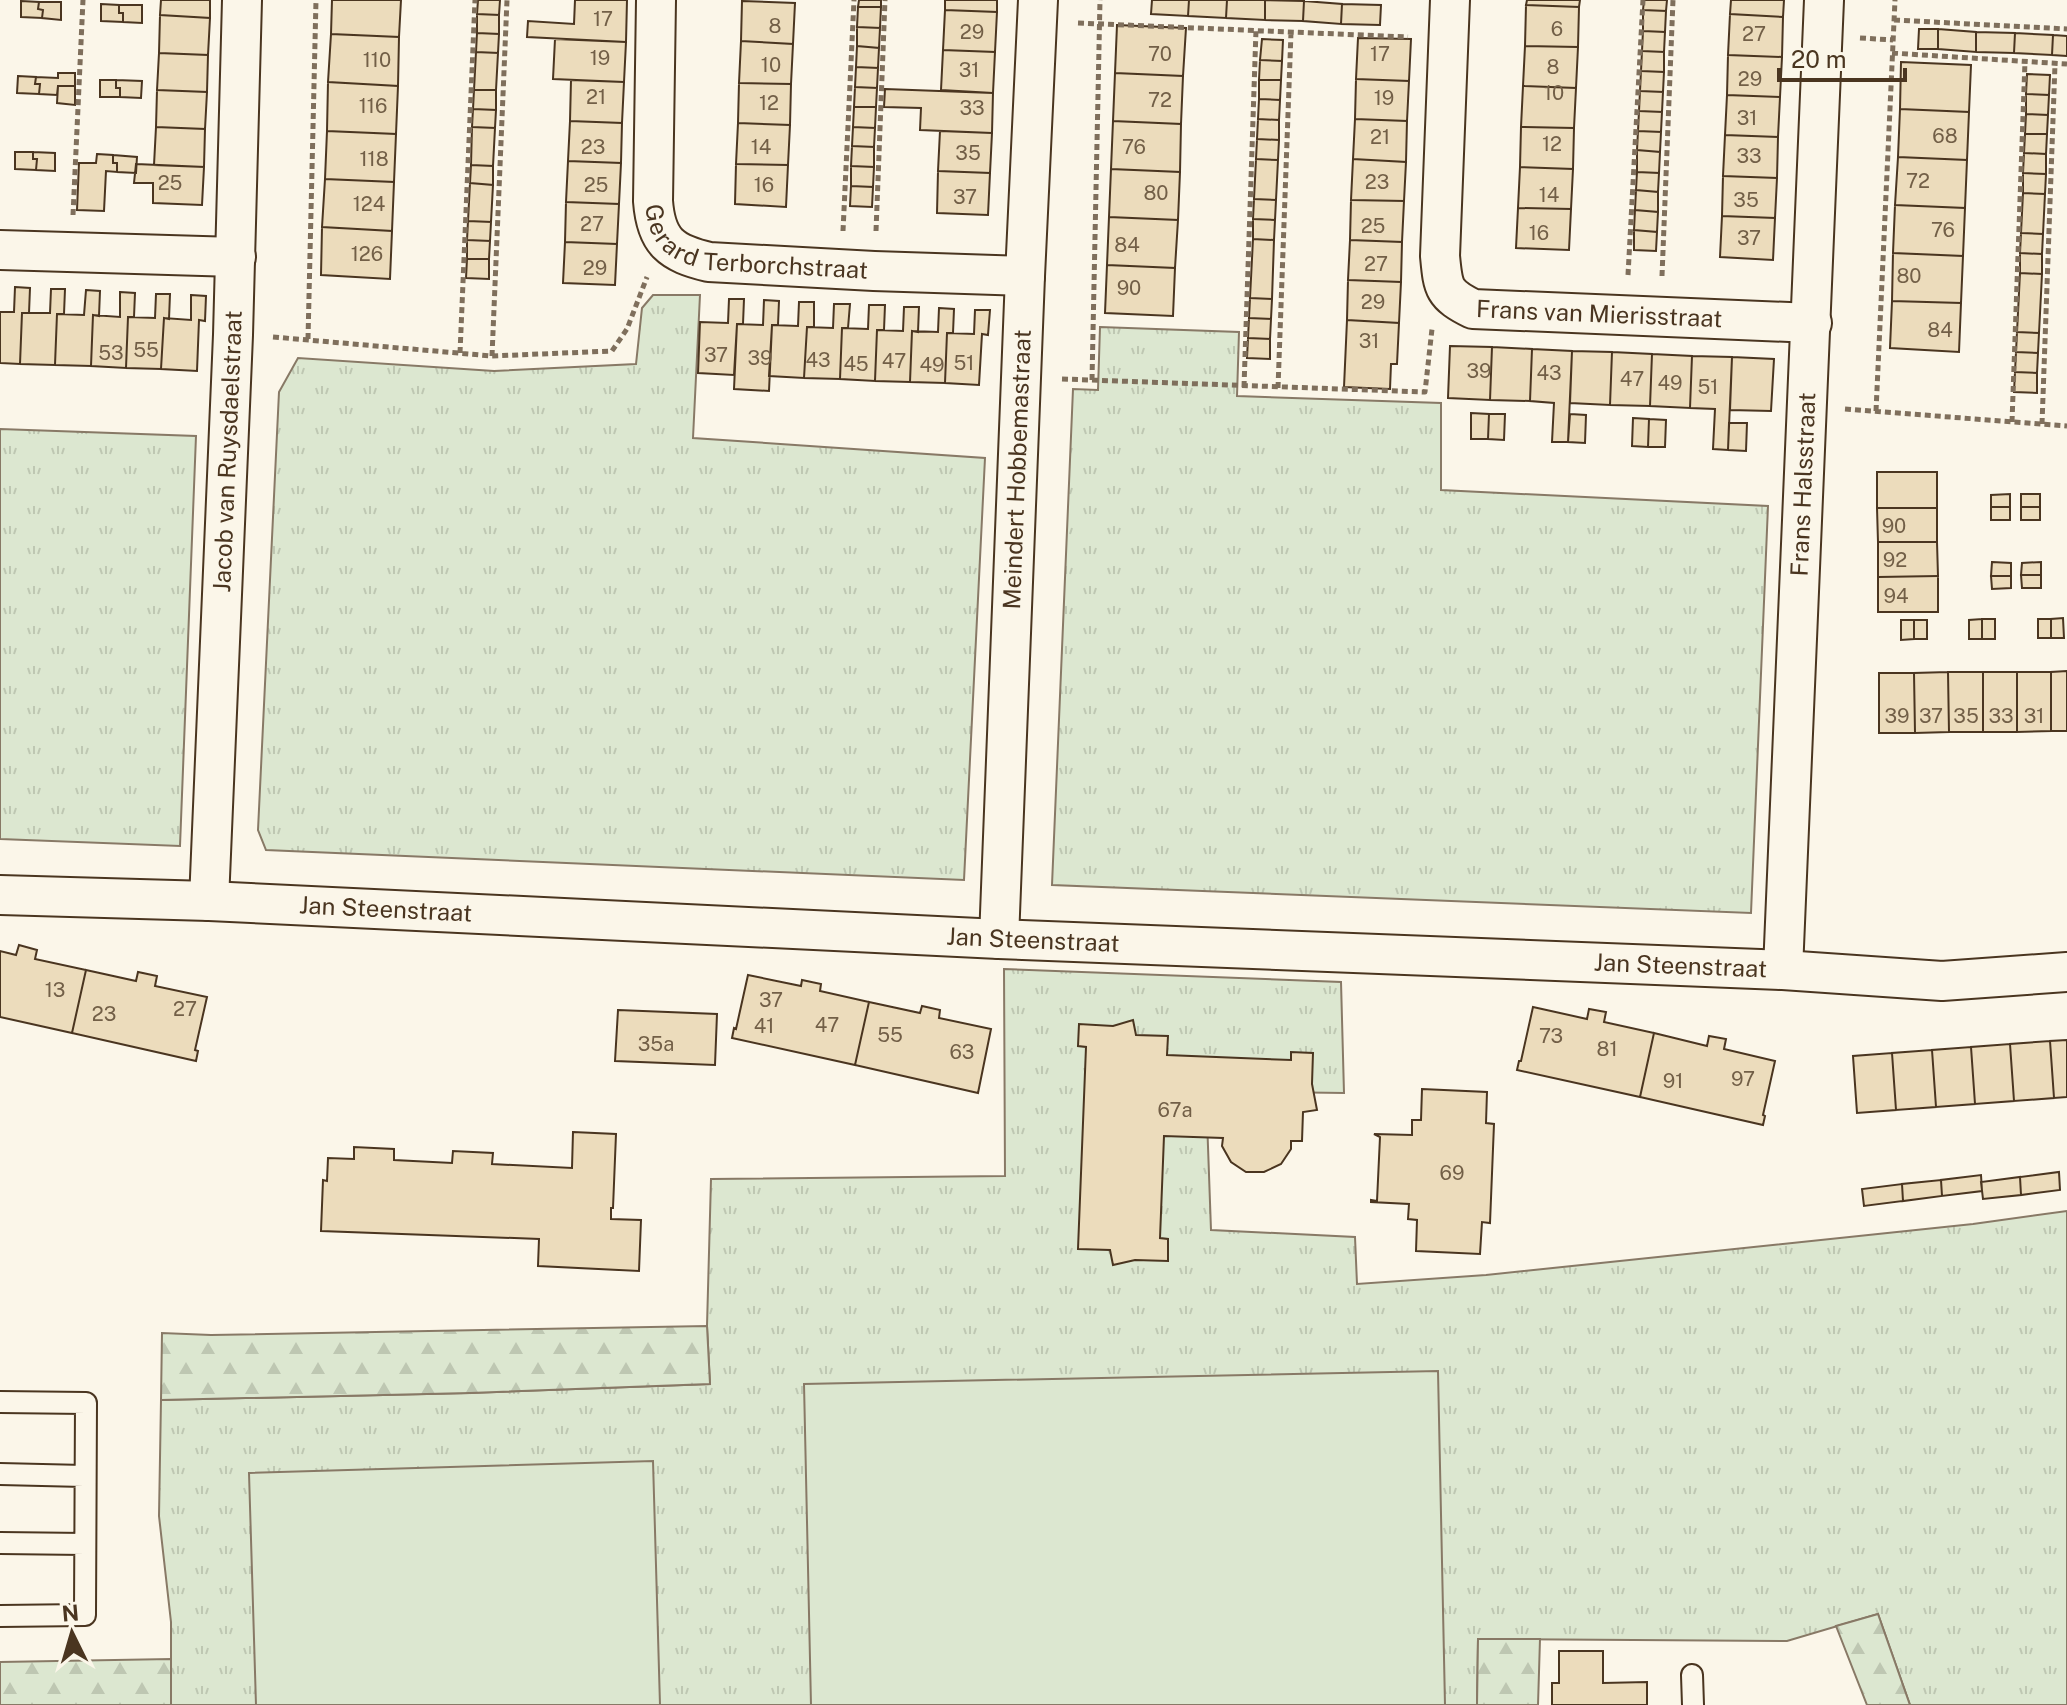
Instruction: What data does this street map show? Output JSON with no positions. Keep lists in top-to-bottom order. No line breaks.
{"streets":{"street":["Gerard Terborchstraat","Frans van Mierisstraat","Jacob van Ruysdaelstraat","Meindert Hobbemastraat","Frans Halsstraat","Jan Steenstraat"]},"crossings":[["Gerard Terborchstraat","Meindert Hobbemastraat"],["Frans van Mierisstraat","Frans Halsstraat"],["Jacob van Ruysdaelstraat","Jan Steenstraat"],["Meindert Hobbemastraat","Jan Steenstraat"],["Frans Halsstraat","Jan Steenstraat"]],"house_numbers":["17","8","6","29","27","70","17","19","110","10","8","31","29","10","21","19","72","12","116","33","31","68","21","12","23","14","76","35","33","118","72","23","25","25","16","80","14","37","35","124","27","25","76","16","37","84","126","27","29","80","90","29","84","31","55","53","37","39","43","47","51","45","49","39","43","47","49","51","90","92","94","39","37","35","33","31","13","37","27","23","47","41","55","73","35a","81","63","97","91","67a","69"],"scale_bar":"20 m","north":"top"}
